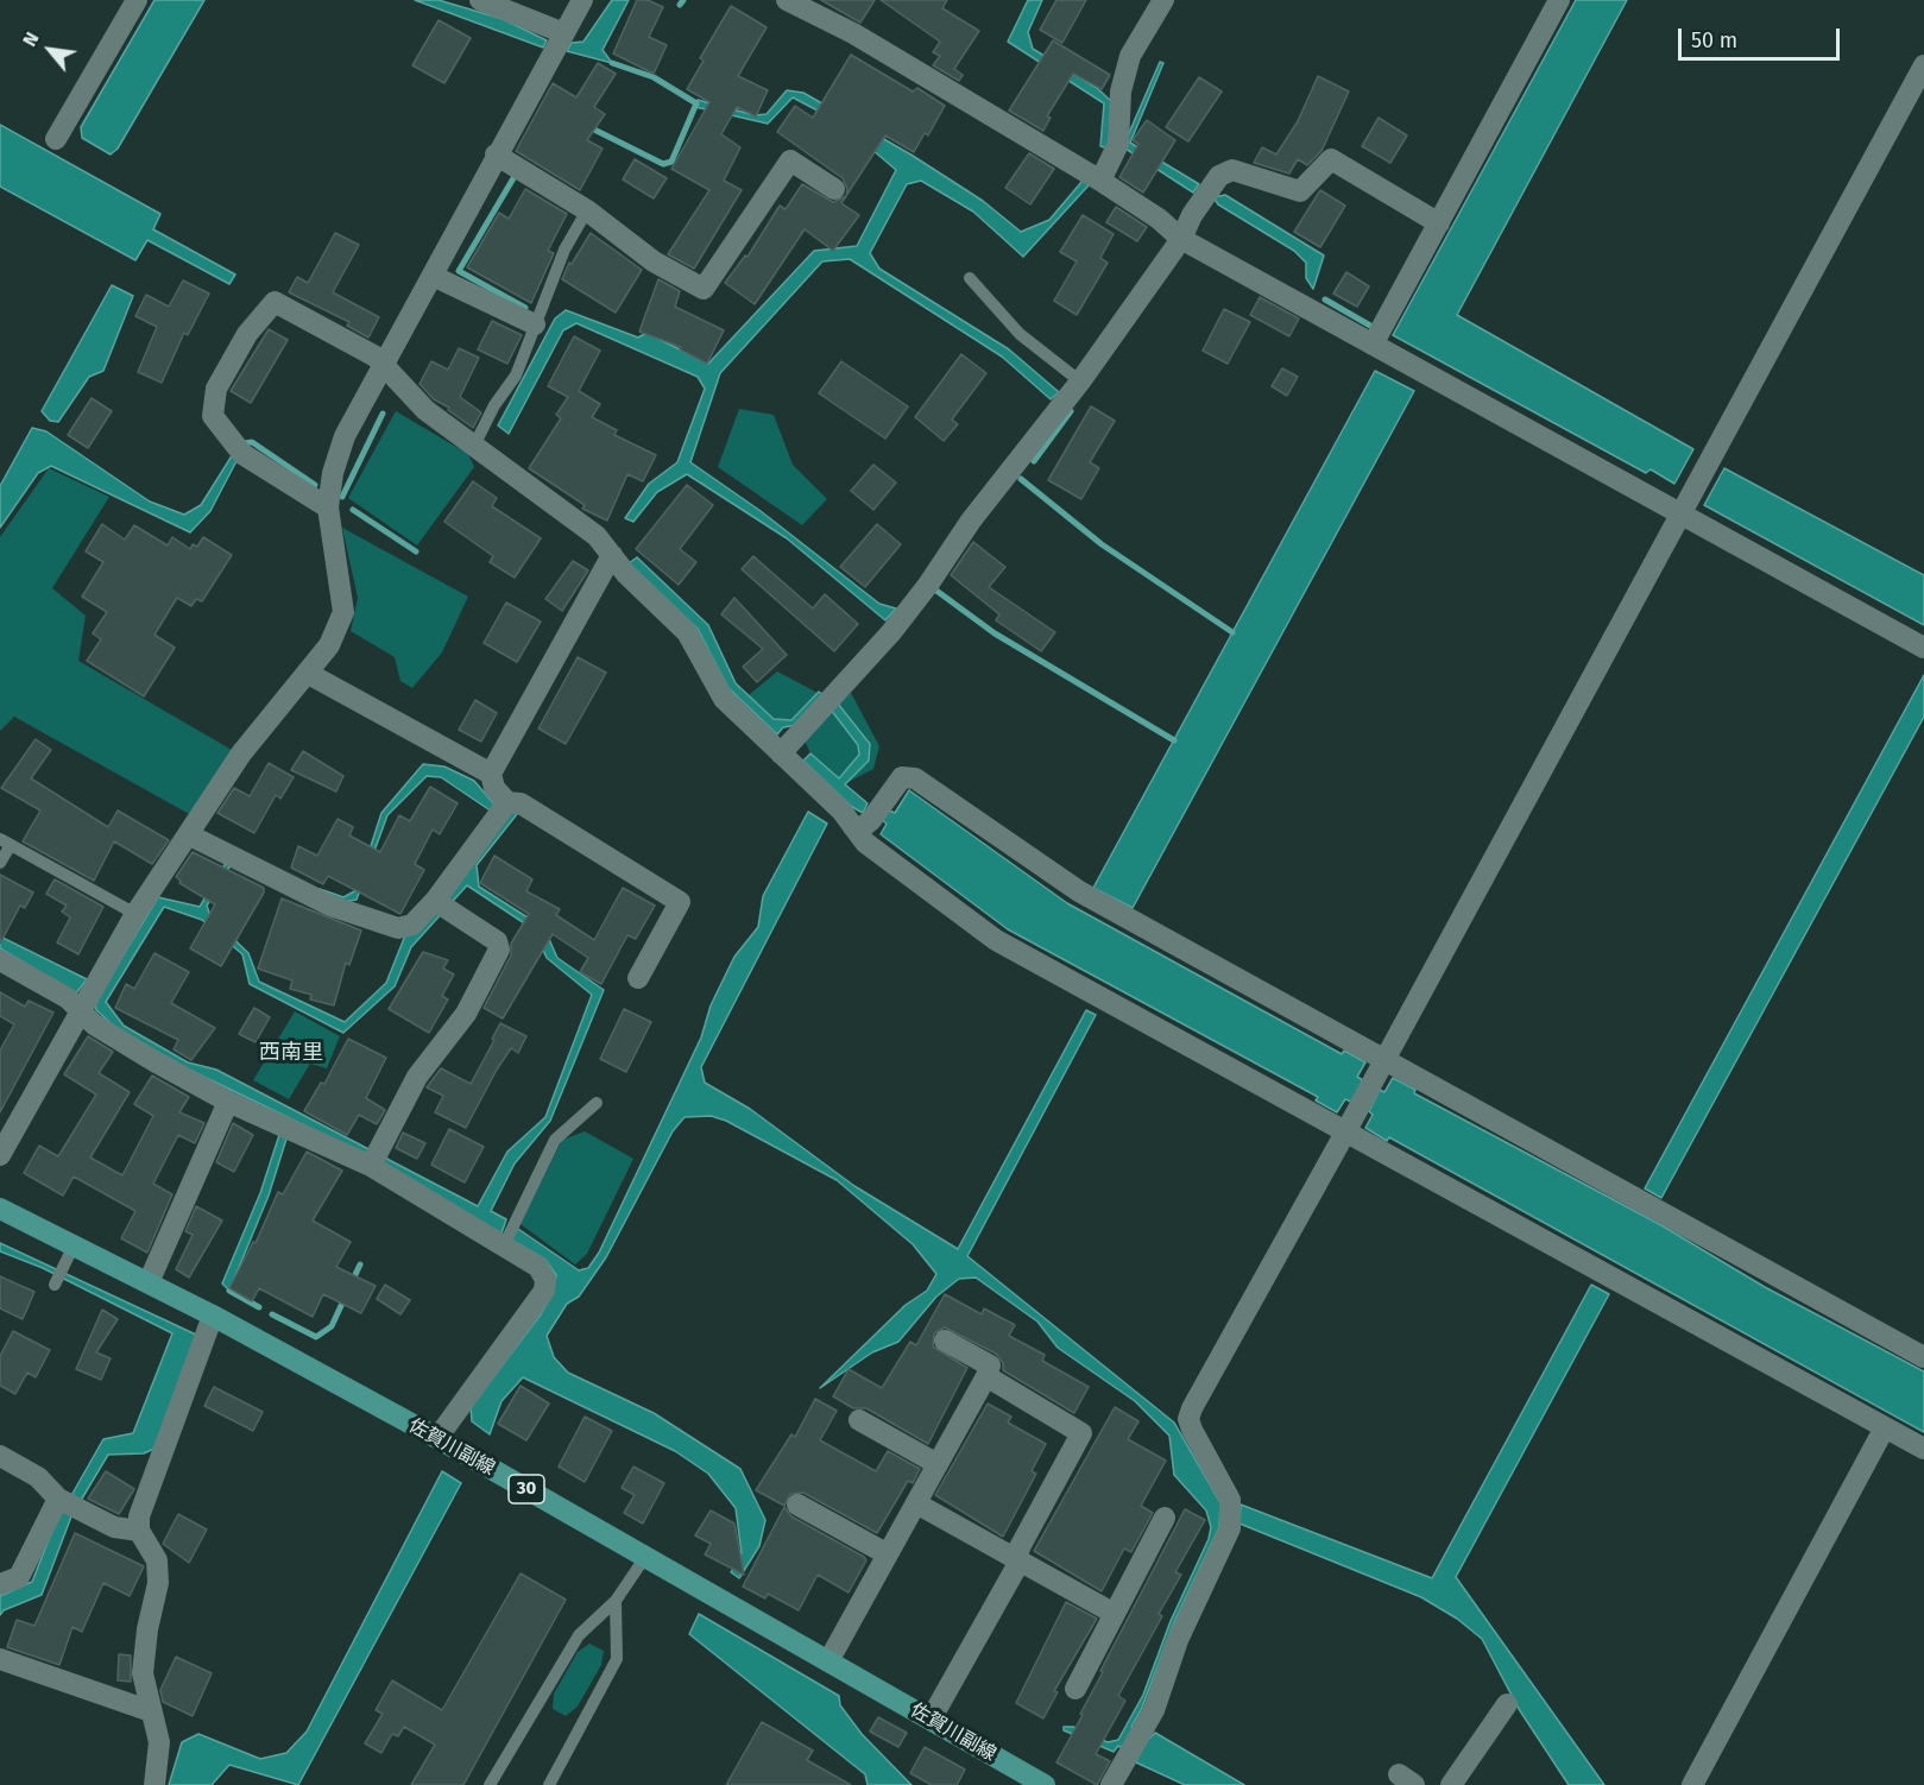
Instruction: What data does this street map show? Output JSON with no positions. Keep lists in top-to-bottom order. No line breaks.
{"streets":{"main road":["佐賀川副線","30"]},"districts":["西南里"],"scale_bar":"50 m","north":"top left"}
